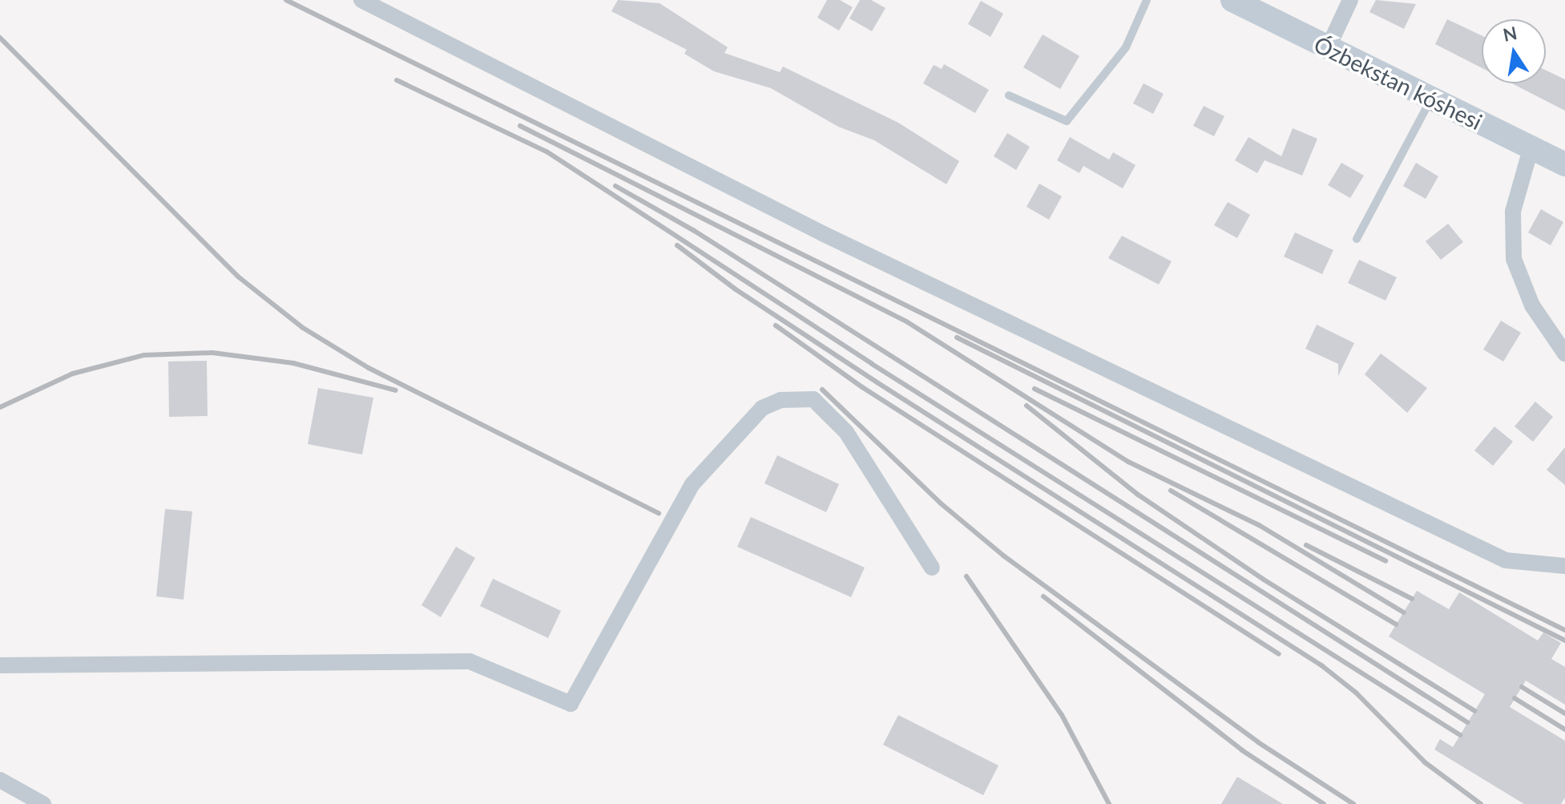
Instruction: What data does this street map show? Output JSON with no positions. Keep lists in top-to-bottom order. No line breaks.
{"streets":{"street":["Ózbekstan kóshesi"]},"north":"top"}
